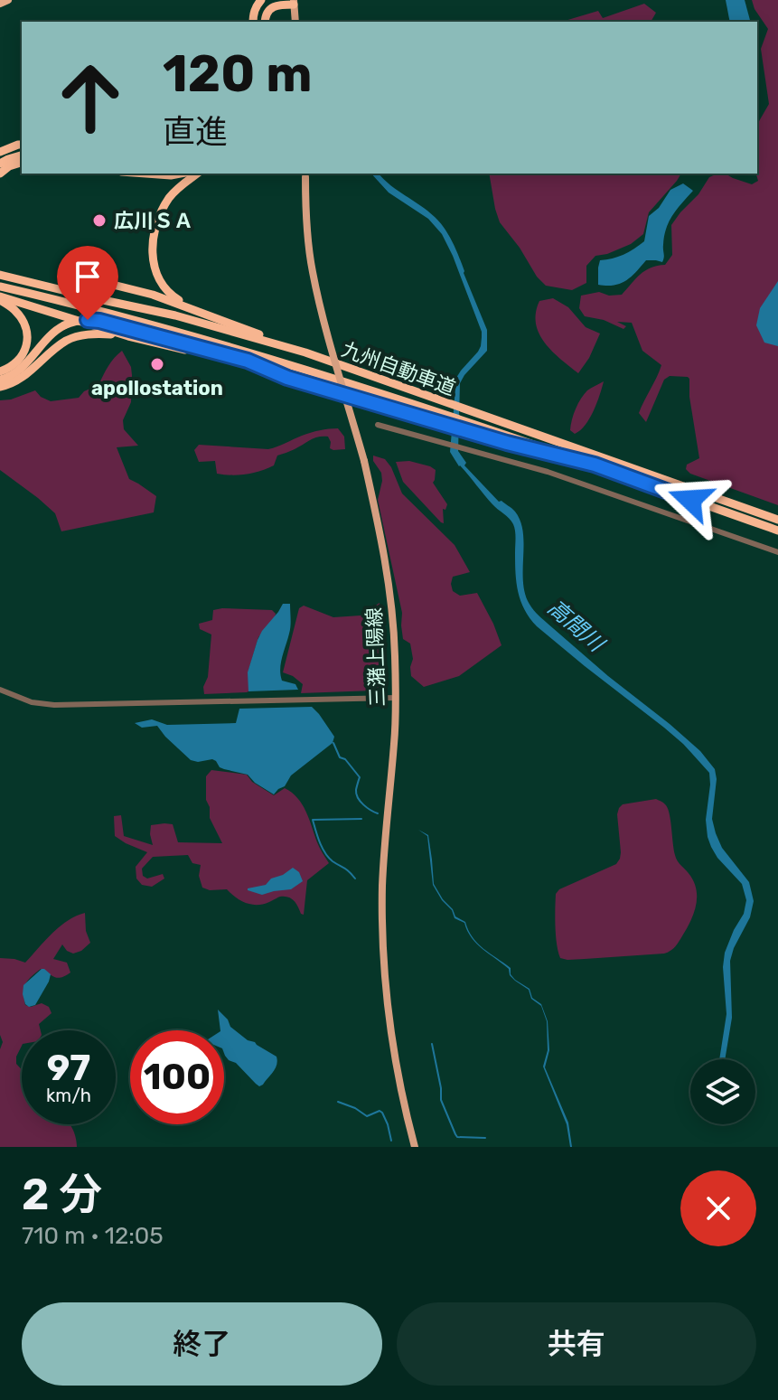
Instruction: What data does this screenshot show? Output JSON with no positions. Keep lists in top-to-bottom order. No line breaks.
{"streets":{"highway":["九州自動車道"],"main road":["三潴上陽線"]},"water":["高間川"],"places":["広川ＳＡ","apollostation"],"page":{"turn":["120 m","直進"],"speed":"97 km/h","limit":"100","heading":["2 分","710 m · 12:05"],"buttons":["終了","共有"]}}
